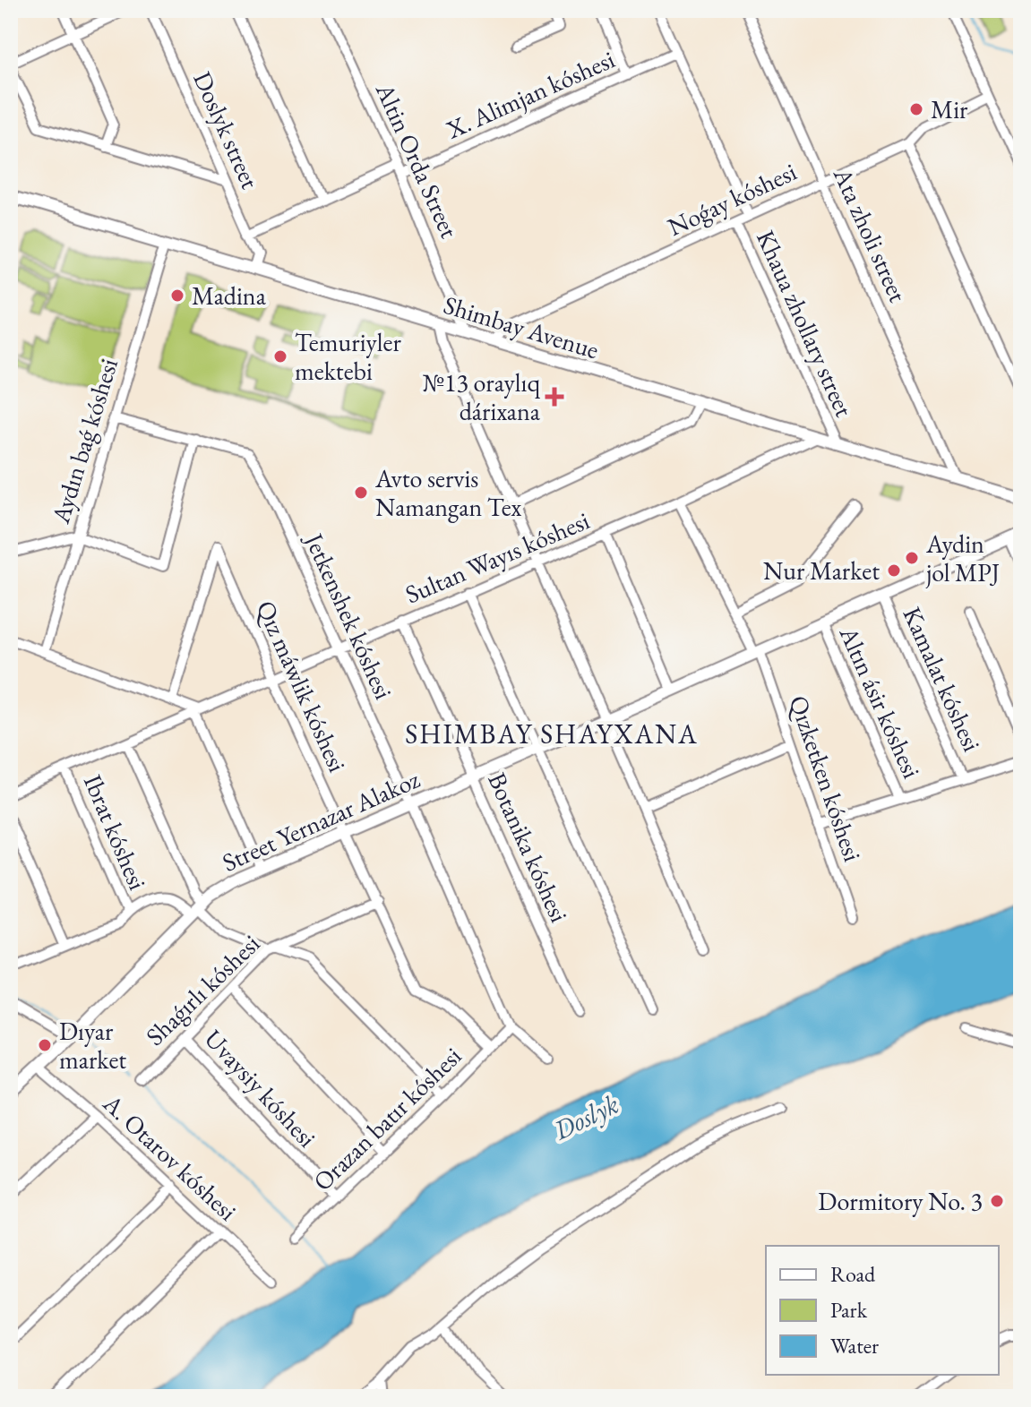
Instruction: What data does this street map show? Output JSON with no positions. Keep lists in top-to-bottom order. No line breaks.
{"streets":{"main road":["Shimbay Avenue","Street Yernazar Alakoz"],"street":["X. Alimjan kóshesi","Doslyk street","Altin Orda Street","Noǵay kóshesi","Ata zholi street","Khaua zhollary street","Aydın baǵ kóshesi","Sultan Wayıs kóshesi","Jetkenshek kóshesi","Kamalat kóshesi","Qız máwlik kóshesi","Altın ásir kóshesi","Qızketken kóshesi","Ibrat kóshesi","Botanika kóshesi","Shaǵırlı kóshesi","Uvaysiy kóshesi","Orazan batır kóshesi","A. Otarov kóshesi"]},"crossings":[["X. Alimjan kóshesi","Altin Orda Street"],["X. Alimjan kóshesi","Khaua zhollary street"],["Doslyk street","Shimbay Avenue"],["Altin Orda Street","Shimbay Avenue"],["Noǵay kóshesi","Ata zholi street"],["Noǵay kóshesi","Khaua zhollary street"],["Noǵay kóshesi","Shimbay Avenue"],["Ata zholi street","Shimbay Avenue"],["Khaua zhollary street","Shimbay Avenue"],["Shimbay Avenue","Aydın baǵ kóshesi"],["Shimbay Avenue","Sultan Wayıs kóshesi"],["Sultan Wayıs kóshesi","Jetkenshek kóshesi"],["Sultan Wayıs kóshesi","Qız máwlik kóshesi"],["Sultan Wayıs kóshesi","Qızketken kóshesi"],["Sultan Wayıs kóshesi","Ibrat kóshesi"],["Sultan Wayıs kóshesi","Botanika kóshesi"],["Jetkenshek kóshesi","Street Yernazar Alakoz"],["Jetkenshek kóshesi","Orazan batır kóshesi"],["Kamalat kóshesi","Street Yernazar Alakoz"],["Qız máwlik kóshesi","Street Yernazar Alakoz"],["Qız máwlik kóshesi","Shaǵırlı kóshesi"],["Qız máwlik kóshesi","Orazan batır kóshesi"],["Altın ásir kóshesi","Street Yernazar Alakoz"],["Qızketken kóshesi","Street Yernazar Alakoz"],["Street Yernazar Alakoz","Botanika kóshesi"],["Street Yernazar Alakoz","A. Otarov kóshesi"],["Shaǵırlı kóshesi","Uvaysiy kóshesi"],["Uvaysiy kóshesi","Orazan batır kóshesi"]],"districts":["SHIMBAY SHAYXANA"],"water":["Doslyk"],"places":{"other":["Mir","Madina","Temuriyler mektebi","Avto servis Namangan Tex","Aydin jol MPJ","Nur Market","Dıyar market","Dormitory No. 3"],"health":["№13 oraylıq dárixana"]},"legend":["Road","Park","Water"]}
